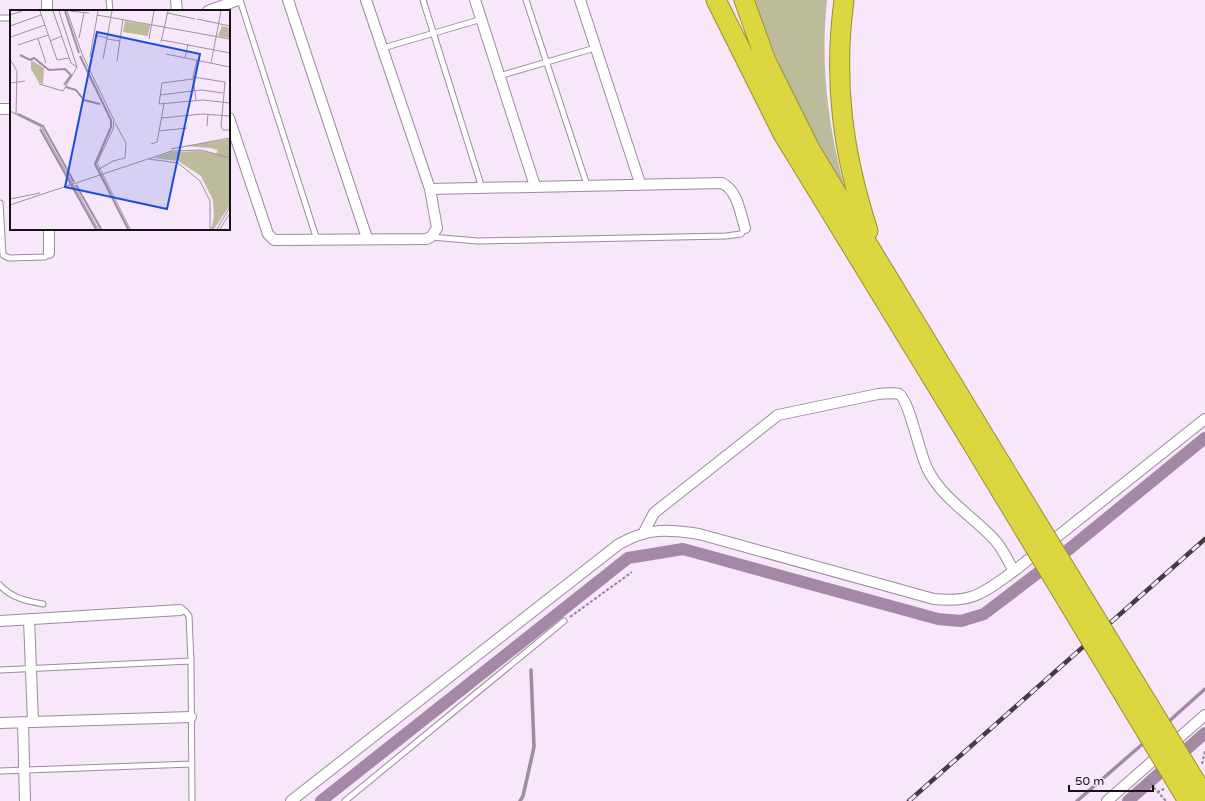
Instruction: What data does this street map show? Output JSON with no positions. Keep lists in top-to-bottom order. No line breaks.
{"scale_bar":"50 m"}
